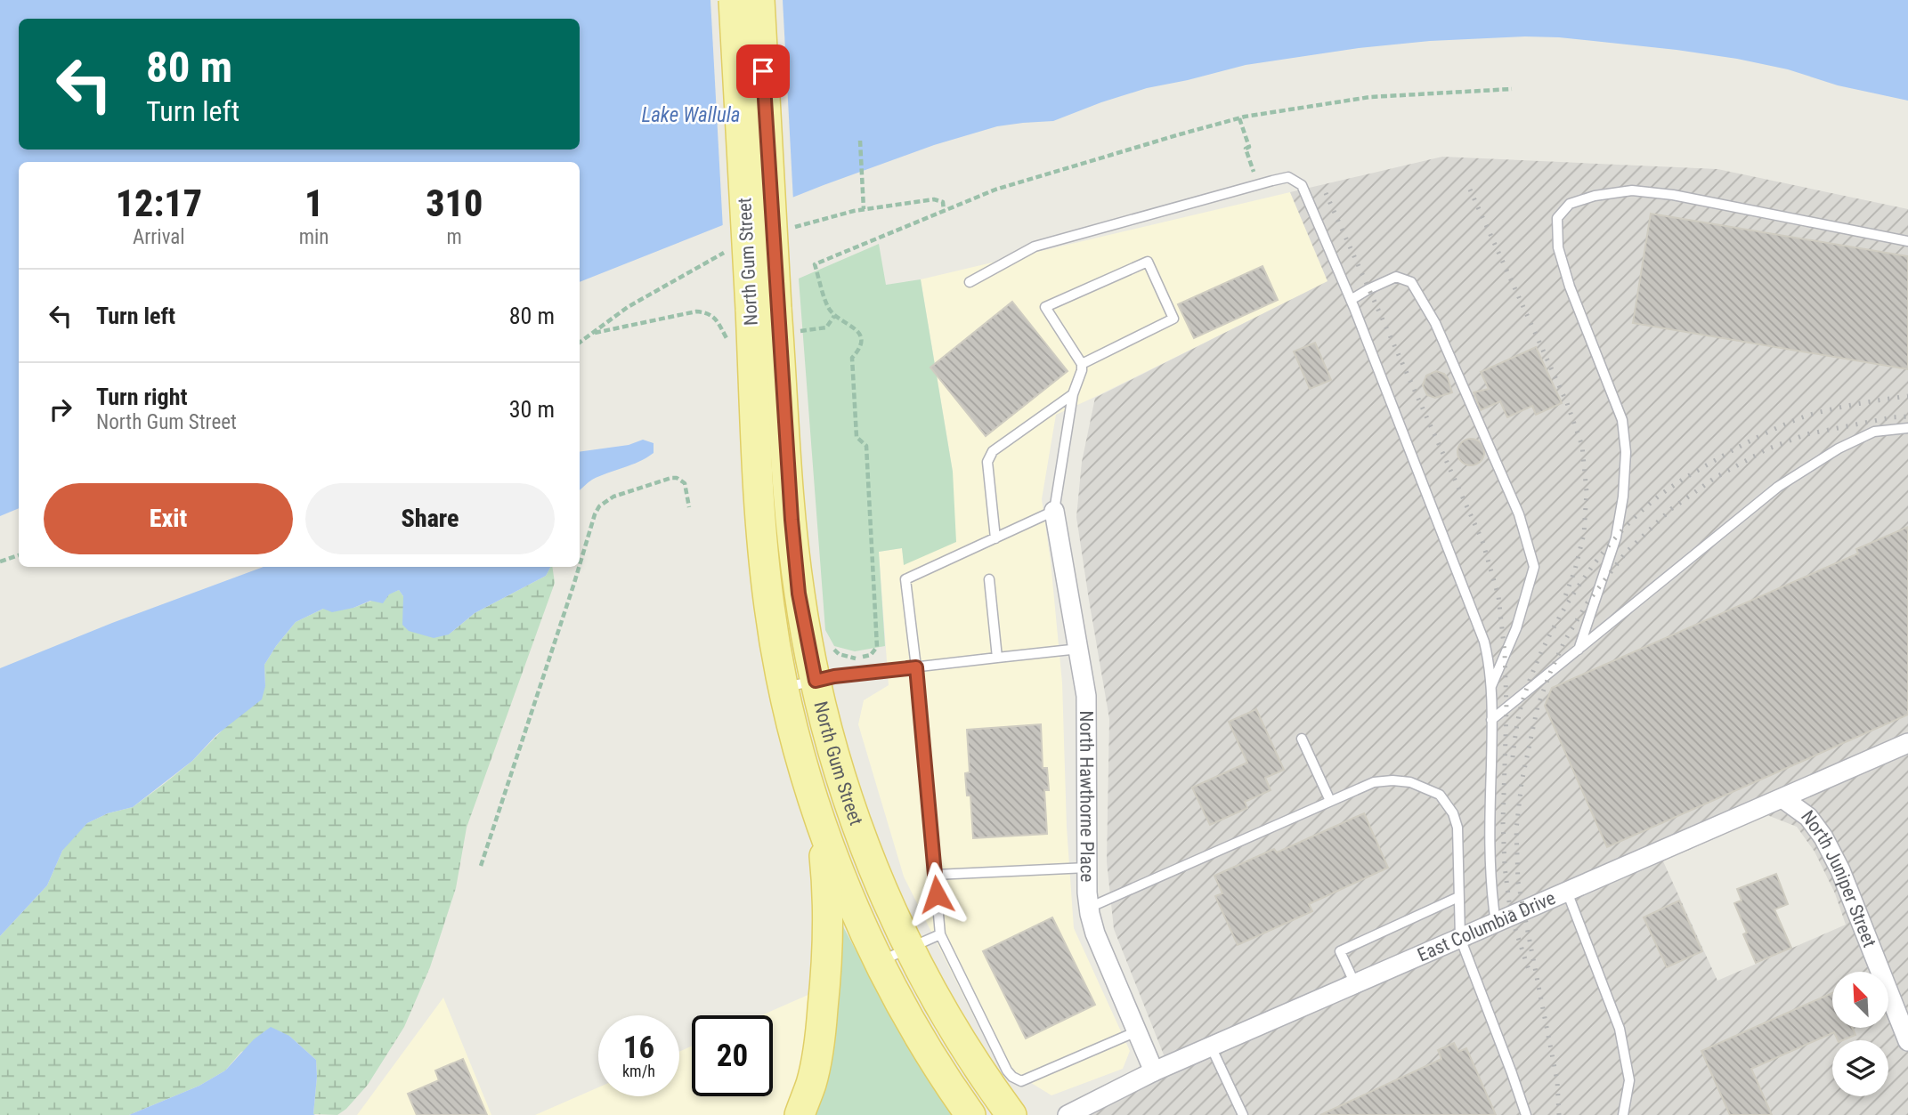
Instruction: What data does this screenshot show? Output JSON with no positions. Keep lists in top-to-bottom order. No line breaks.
{"streets":{"main road":["North Gum Street"],"street":["North Hawthorne Place","North Juniper Street","East Columbia Drive"]},"crossings":[["North Hawthorne Place","East Columbia Drive"],["North Juniper Street","East Columbia Drive"]],"water":["Lake Wallula"],"north":"top left","page":{"turn":["80 m","Turn left"],"eta":["12:17","Arrival","1","min","310","m"],"list":[{"name":"Turn left","value":"80 m"},{"name":"Turn right","note":"North Gum Street","value":"30 m"}],"buttons":["Exit","Share"],"speed":"16 km/h","limit":"20"}}
